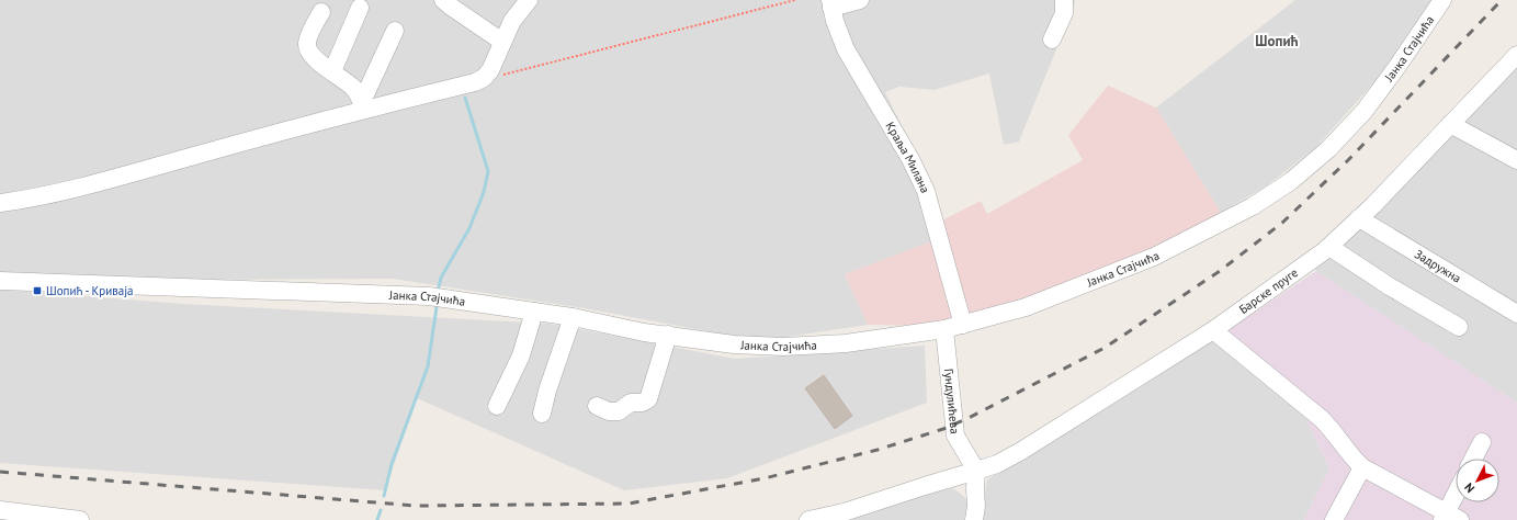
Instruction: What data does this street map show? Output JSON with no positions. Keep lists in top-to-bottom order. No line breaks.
{"streets":{"street":["Јанка Стајчића","Краља Милана","Задружна","Барске пруге","Гундулићева"]},"crossings":[["Јанка Стајчића","Краља Милана"],["Јанка Стајчића","Гундулићева"],["Задружна","Барске пруге"],["Барске пруге","Гундулићева"]],"districts":["Шопић"],"places":{"transit":["Шопић - Криваја"]},"north":"bottom left"}
